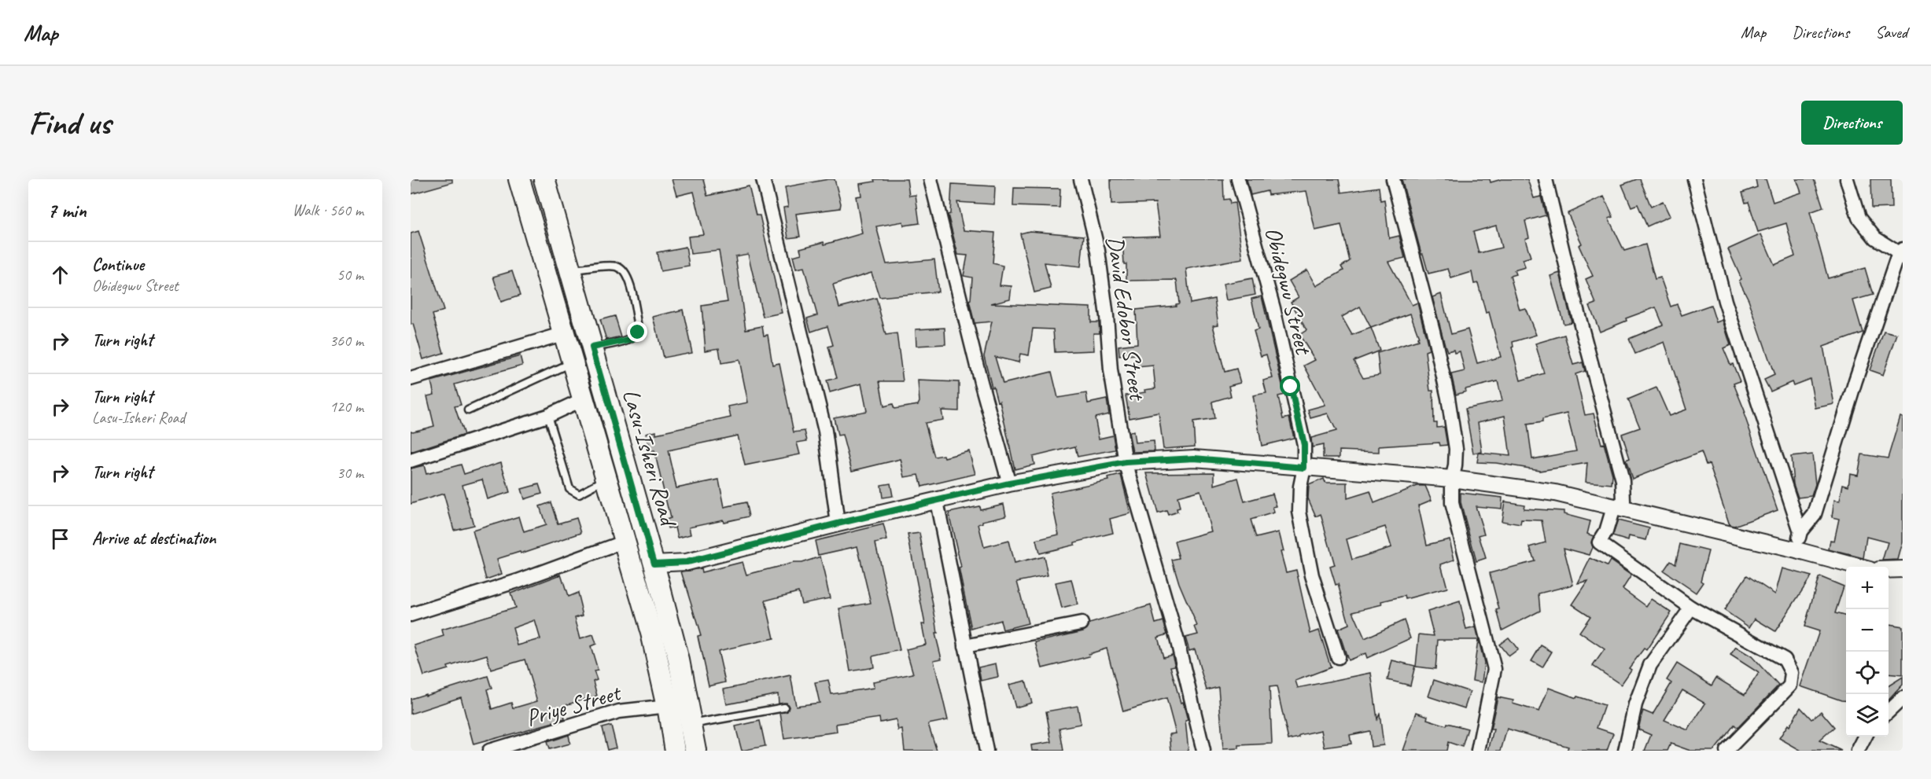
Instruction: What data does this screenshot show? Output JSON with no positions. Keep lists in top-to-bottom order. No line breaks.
{"streets":{"main road":["Lasu-Isheri Road"],"street":["Obidegwu Street","David Edobor Street","Priye Street"]},"crossings":[["Lasu-Isheri Road","Priye Street"]],"page":{"header":"Map","nav":["Map","Directions","Saved"],"buttons":"Directions","title":"Find us","heading":["7 min","Walk · 560 m"],"list":[["Continue","Obidegwu Street","50 m"],["Turn right","360 m"],["Turn right","Lasu-Isheri Road","120 m"],["Turn right","30 m"],"Arrive at destination"],"map_buttons":["+","−"]}}
